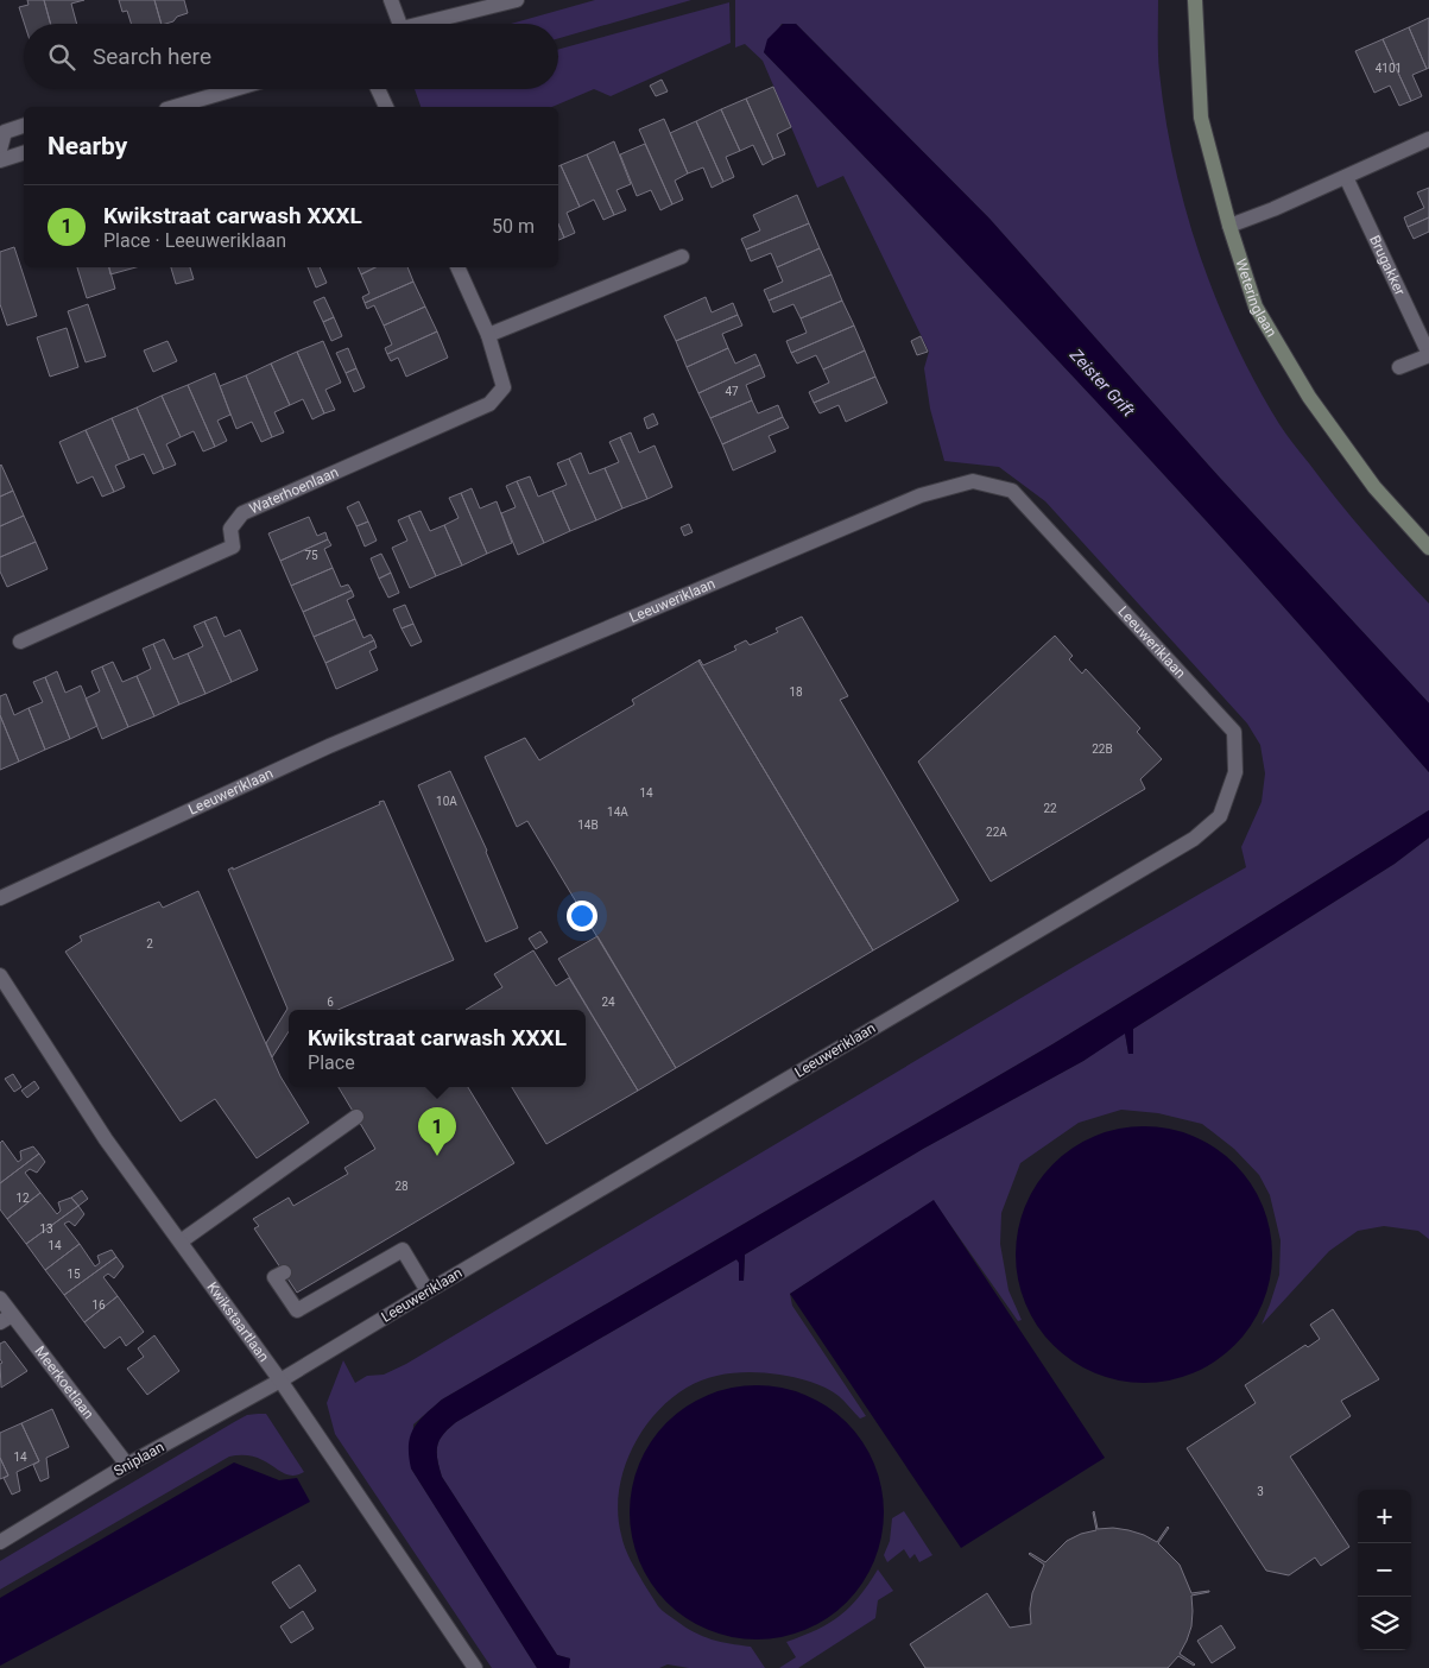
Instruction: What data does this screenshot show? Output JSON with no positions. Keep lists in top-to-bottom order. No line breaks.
{"streets":{"street":["Brugakker","Weteringlaan","Waterhoenlaan","Leeuweriklaan","Kwikstaartlaan","Meerkoetlaan","Sniplaan"]},"crossings":[["Leeuweriklaan","Kwikstaartlaan"],["Leeuweriklaan","Sniplaan"],["Kwikstaartlaan","Sniplaan"],["Meerkoetlaan","Sniplaan"]],"water":["Zeister Grift"],"house_numbers":["4101","47","75","18","22B","14","10A","22","14A","14B","22A","2","6","24","28","12","13","14","15","16","14","3"],"page":{"search":"Search here","heading":"Nearby","list":[{"mark":"1","name":"Kwikstraat carwash XXXL","note":"Place · Leeuweriklaan","value":"50 m"}],"popup":["Kwikstraat carwash XXXL","Place"],"pins":"1","map_buttons":["+","−"]}}
